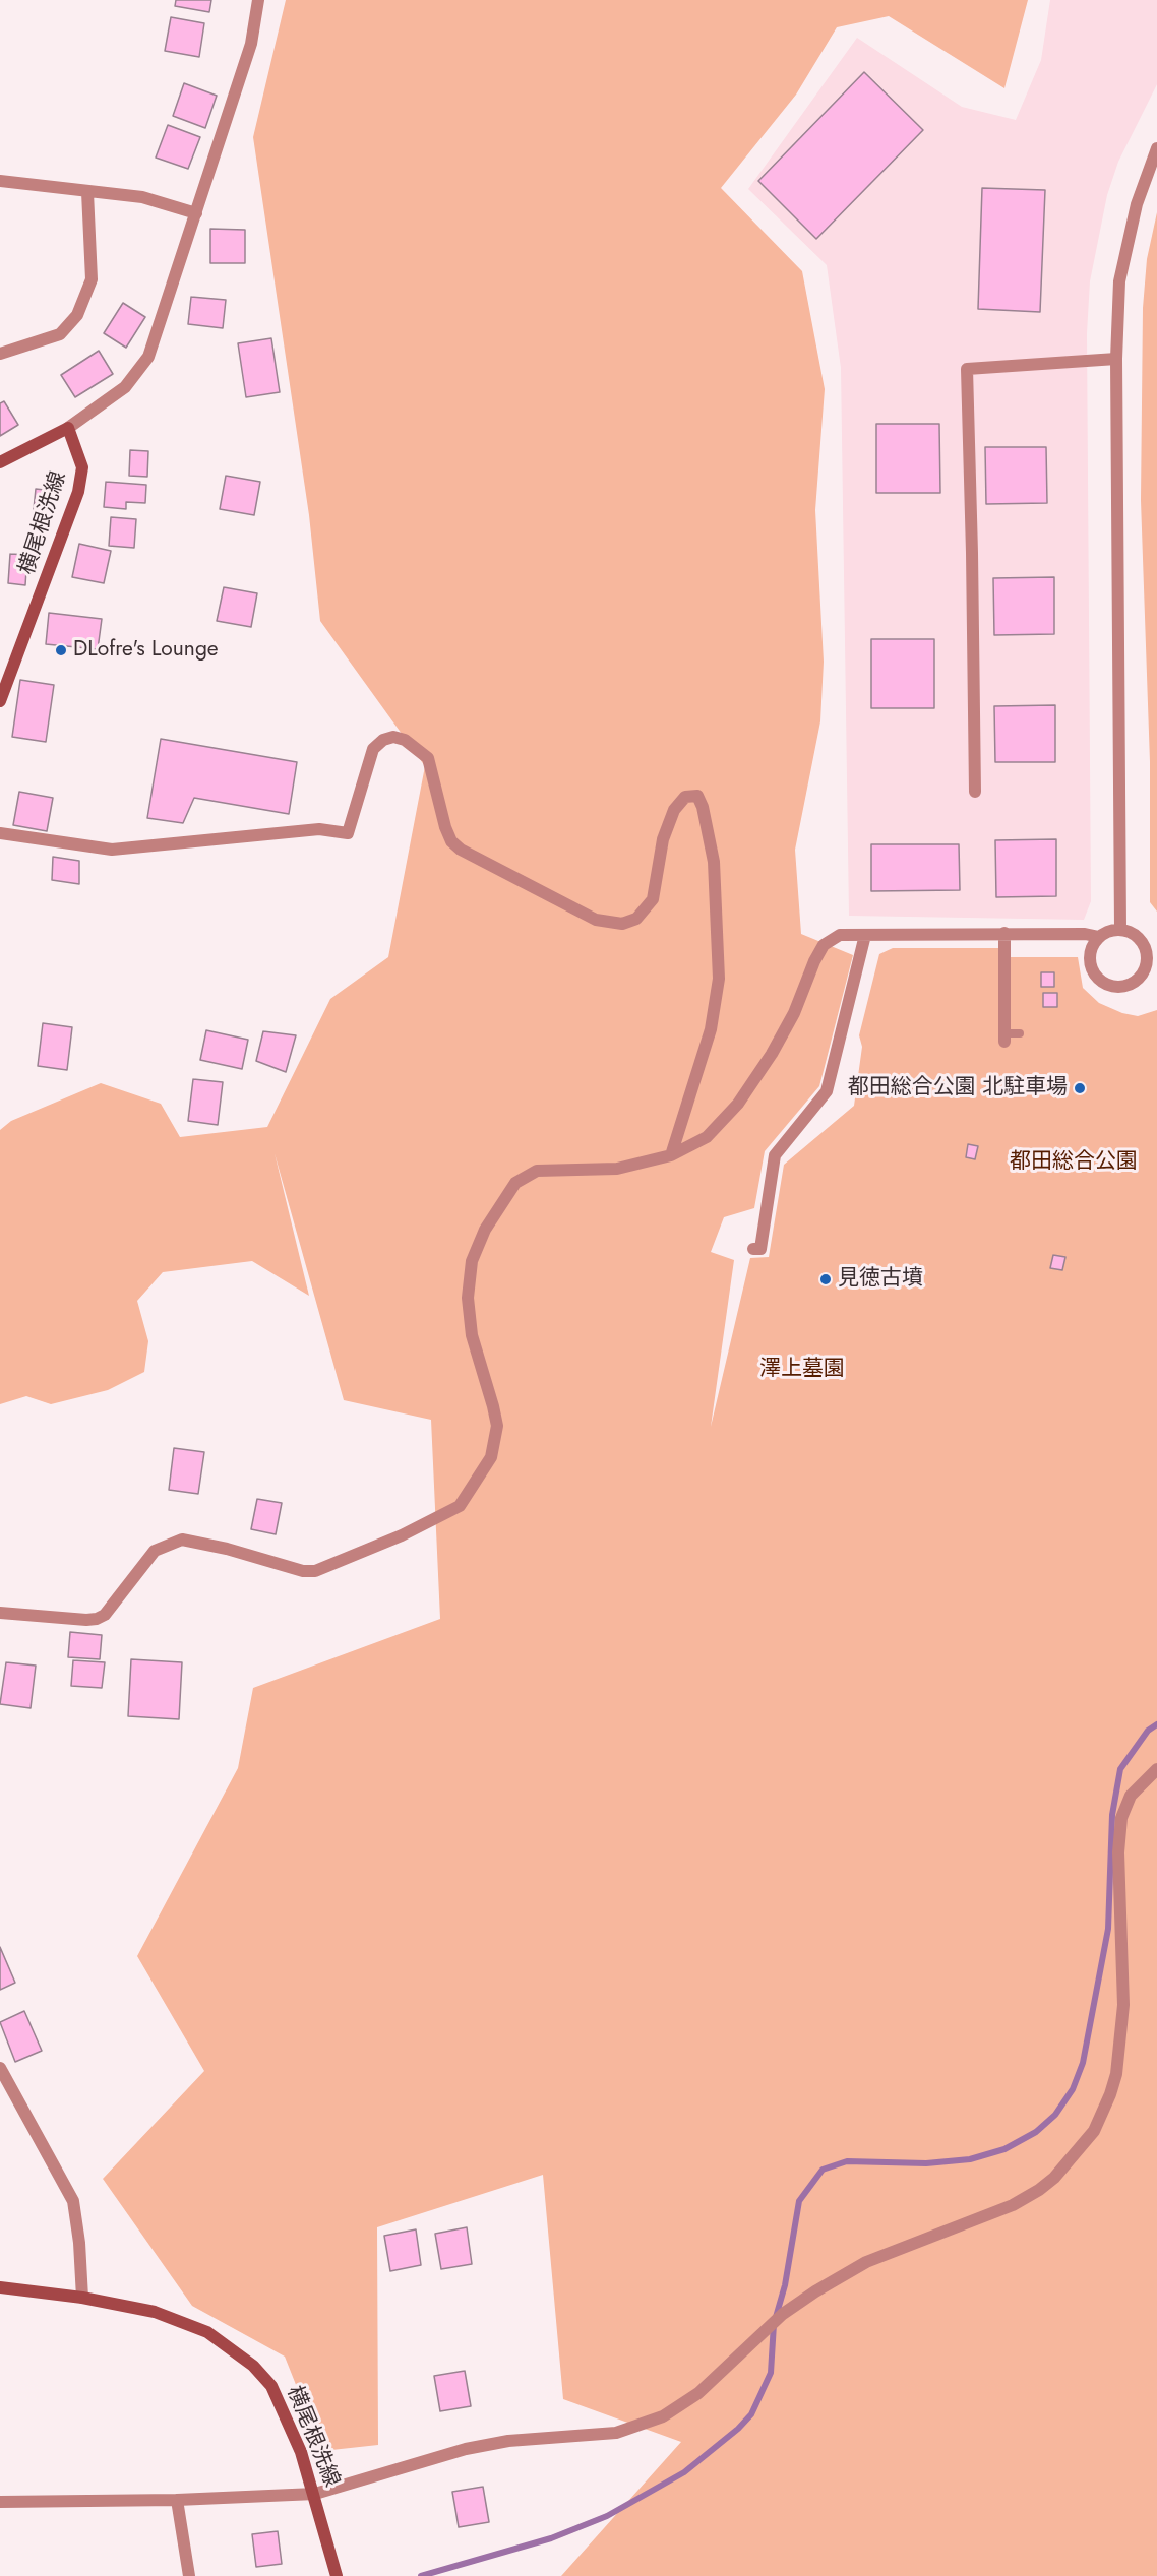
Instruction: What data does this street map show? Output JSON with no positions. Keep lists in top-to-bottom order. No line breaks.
{"streets":{"main road":["横尾根洗線"]},"parks":["都田総合公園","澤上墓園"],"places":["DLofre's Lounge","都田総合公園 北駐車場","見徳古墳"]}
